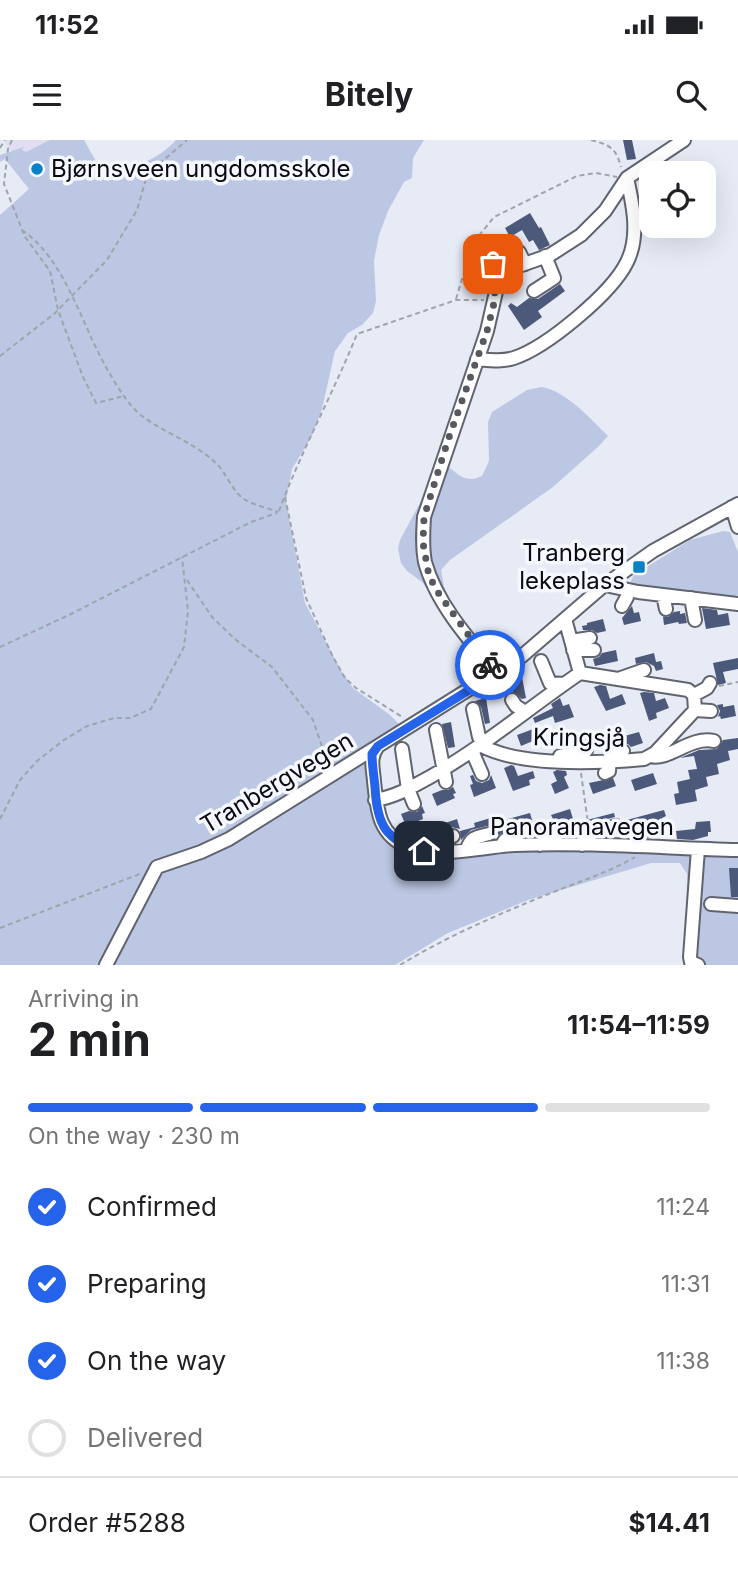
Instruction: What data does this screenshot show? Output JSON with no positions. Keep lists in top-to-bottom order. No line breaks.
{"streets":{"street":["Kringsjå","Tranbergvegen","Panoramavegen"]},"crossings":[["Tranbergvegen","Panoramavegen"]],"places":{"other":["Bjørnsveen ungdomsskole"],"transit":["Tranberg lekeplass"]},"page":{"status":"11:52","header":"Bitely","heading":["2 min","Arriving in","11:54–11:59"],"panel":["Order #5288","$14.41"],"bar":"On the way · 230 m","list":[["Confirmed","11:24"],["Preparing","11:31"],["On the way","11:38"],"Delivered"]}}
